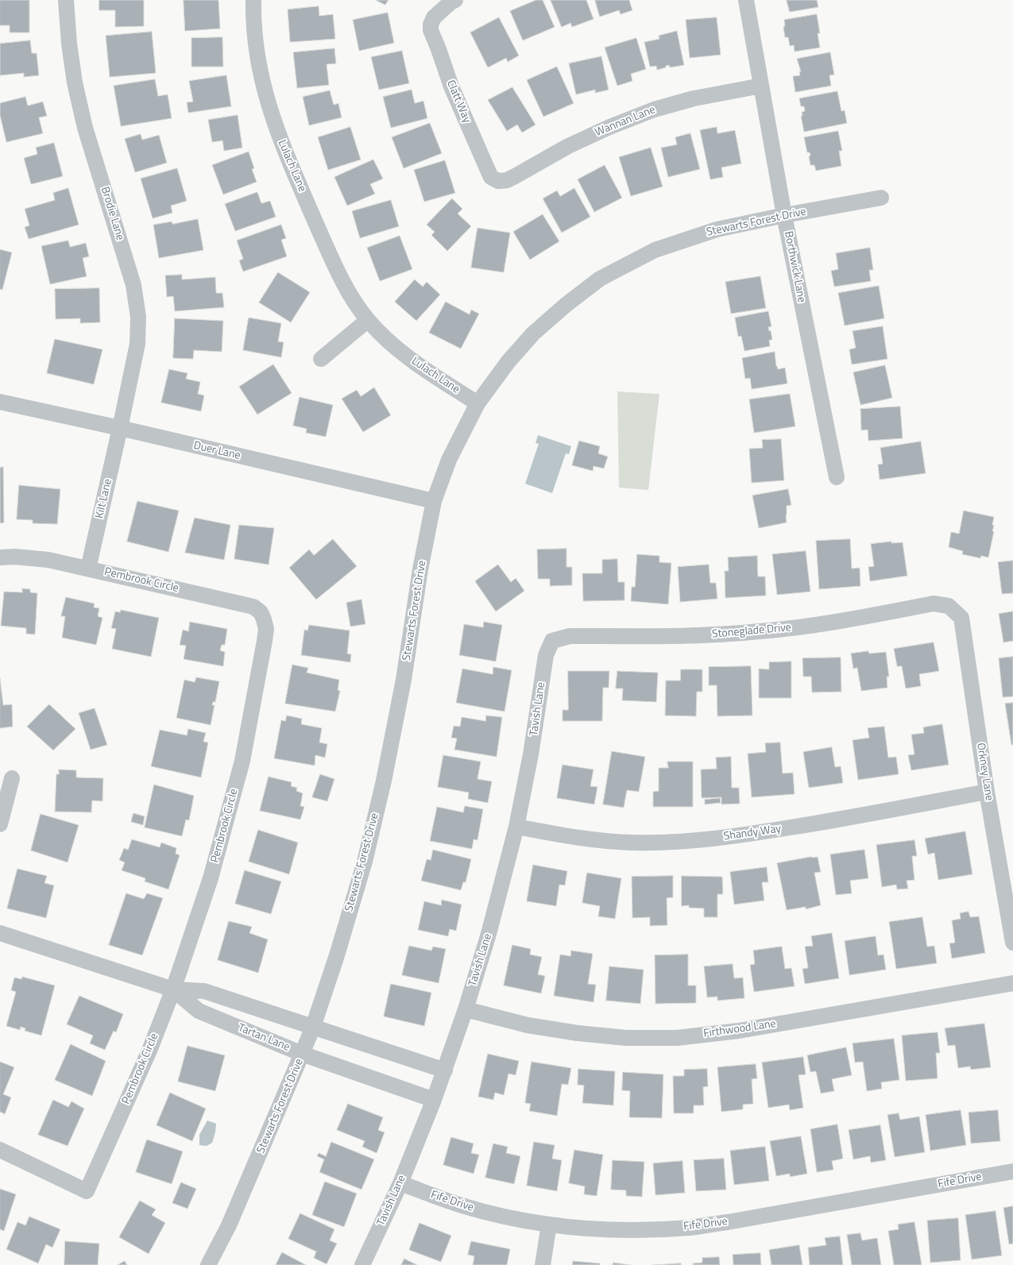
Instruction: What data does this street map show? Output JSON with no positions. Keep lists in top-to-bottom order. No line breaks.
{"streets":{"street":["Clatt Way","Wannan Lane","Lulach Lane","Brodie Lane","Stewarts Forest Drive","Borthwick Lane","Duer Lane","Kilt Lane","Pembrook Circle","Stoneglade Drive","Tavish Lane","Orkney Lane","Shandy Way","Firthwood Lane","Tartan Lane","Fife Drive"]},"crossings":[["Clatt Way","Wannan Lane"],["Wannan Lane","Borthwick Lane"],["Lulach Lane","Stewarts Forest Drive"],["Brodie Lane","Duer Lane"],["Brodie Lane","Kilt Lane"],["Stewarts Forest Drive","Borthwick Lane"],["Stewarts Forest Drive","Duer Lane"],["Stewarts Forest Drive","Tartan Lane"],["Duer Lane","Kilt Lane"],["Kilt Lane","Pembrook Circle"],["Pembrook Circle","Tartan Lane"],["Stoneglade Drive","Tavish Lane"],["Stoneglade Drive","Orkney Lane"],["Tavish Lane","Shandy Way"],["Tavish Lane","Firthwood Lane"],["Tavish Lane","Tartan Lane"],["Tavish Lane","Fife Drive"],["Orkney Lane","Shandy Way"]]}
